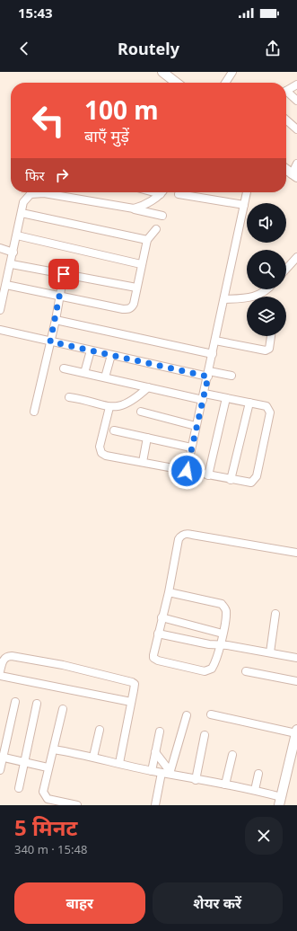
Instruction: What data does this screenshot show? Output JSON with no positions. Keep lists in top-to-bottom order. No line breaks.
{"page":{"status":"15:43","header":"Routely","turn":["100 m","बाएँ मुड़ें"],"then":"फिर","heading":["5 मिनट","340 m · 15:48"],"buttons":["बाहर","शेयर करें"]}}
